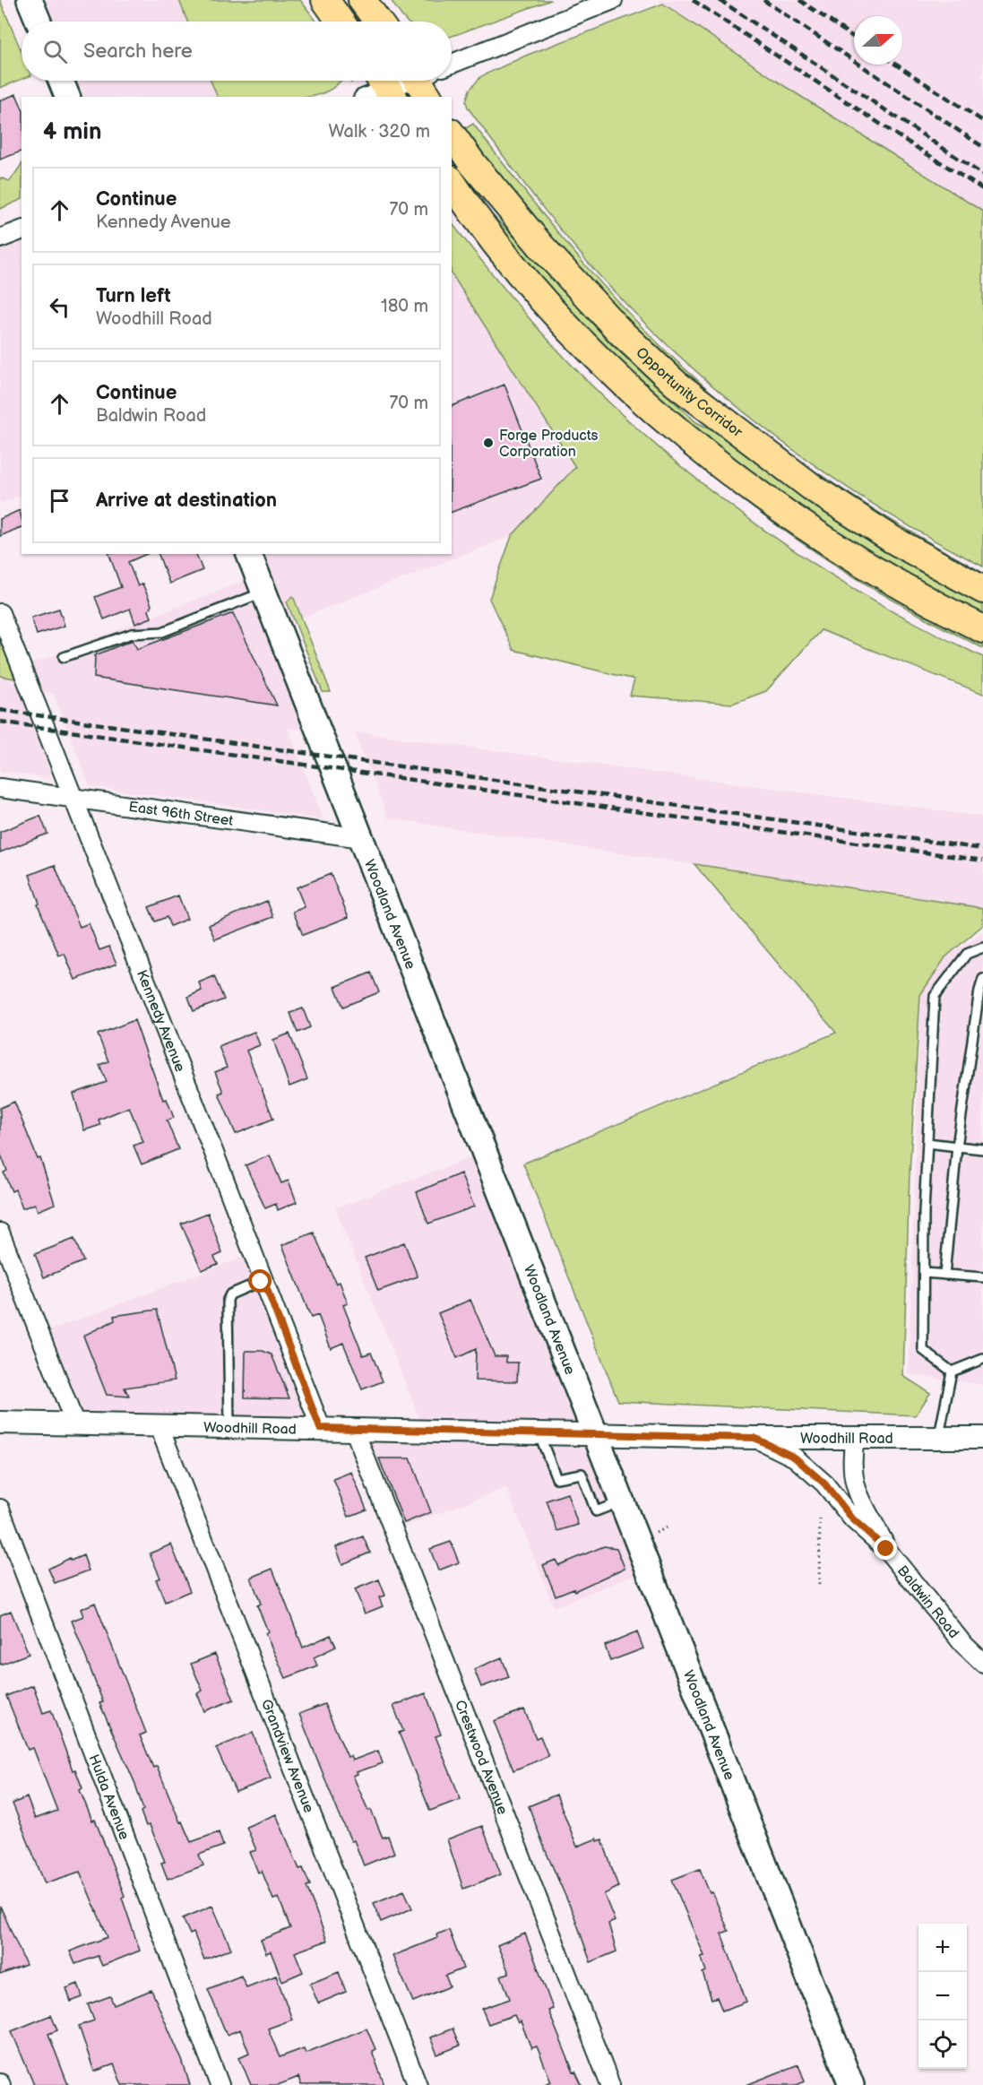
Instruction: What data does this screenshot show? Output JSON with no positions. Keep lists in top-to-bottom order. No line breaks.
{"streets":{"main road":["Opportunity Corridor","Woodland Avenue"],"street":["East 96th Street","Kennedy Avenue","Woodhill Road","Baldwin Road","Grandview Avenue","Crestwood Avenue","Hulda Avenue"]},"crossings":[["East 96th Street","Woodland Avenue"],["East 96th Street","Kennedy Avenue"],["Woodland Avenue","Woodhill Road"],["Kennedy Avenue","Woodhill Road"],["Woodhill Road","Baldwin Road"],["Woodhill Road","Grandview Avenue"],["Woodhill Road","Crestwood Avenue"]],"places":["Forge Products Corporation"],"north":"right","page":{"search":"Search here","heading":["4 min","Walk · 320 m"],"list":[["Continue","Kennedy Avenue","70 m"],["Turn left","Woodhill Road","180 m"],["Continue","Baldwin Road","70 m"],"Arrive at destination"],"map_buttons":["+","−"]}}
